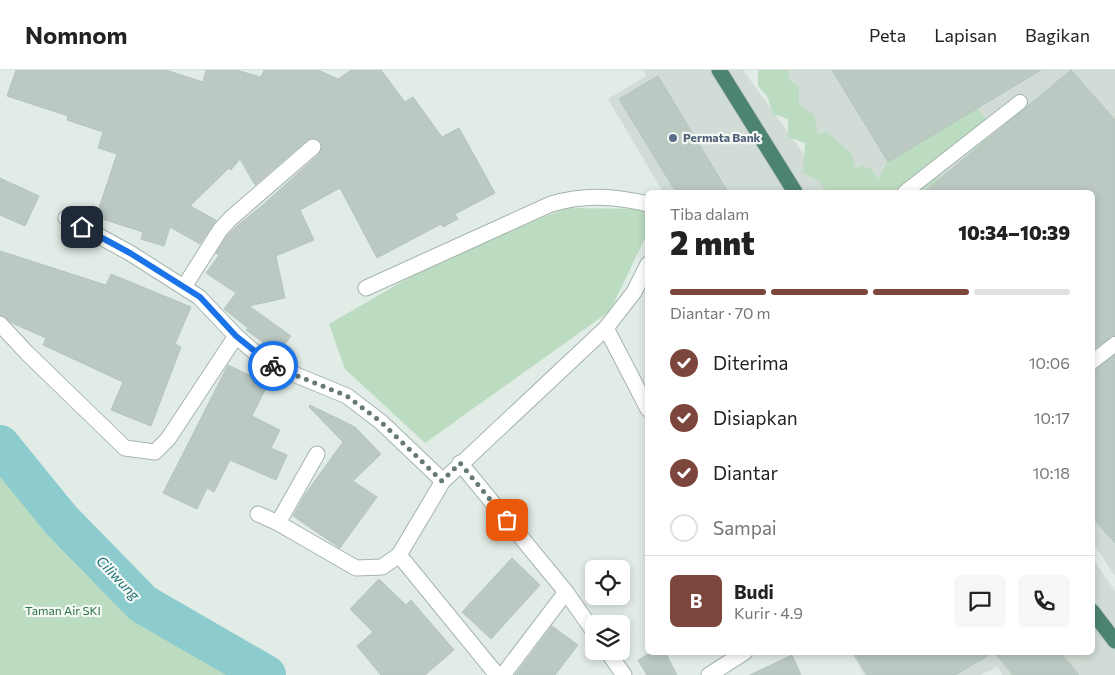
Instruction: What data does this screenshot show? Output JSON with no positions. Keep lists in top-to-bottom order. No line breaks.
{"water":["Ciliwung"],"parks":["Taman Air SKI"],"places":["Permata Bank"],"page":{"header":"Nomnom","nav":["Peta","Lapisan","Bagikan"],"heading":["2 mnt","Tiba dalam","10:34–10:39"],"panel":["Budi","Kurir · 4.9"],"bar":"Diantar · 70 m","list":[["Diterima","10:06"],["Disiapkan","10:17"],["Diantar","10:18"],"Sampai"],"round":"B"}}
